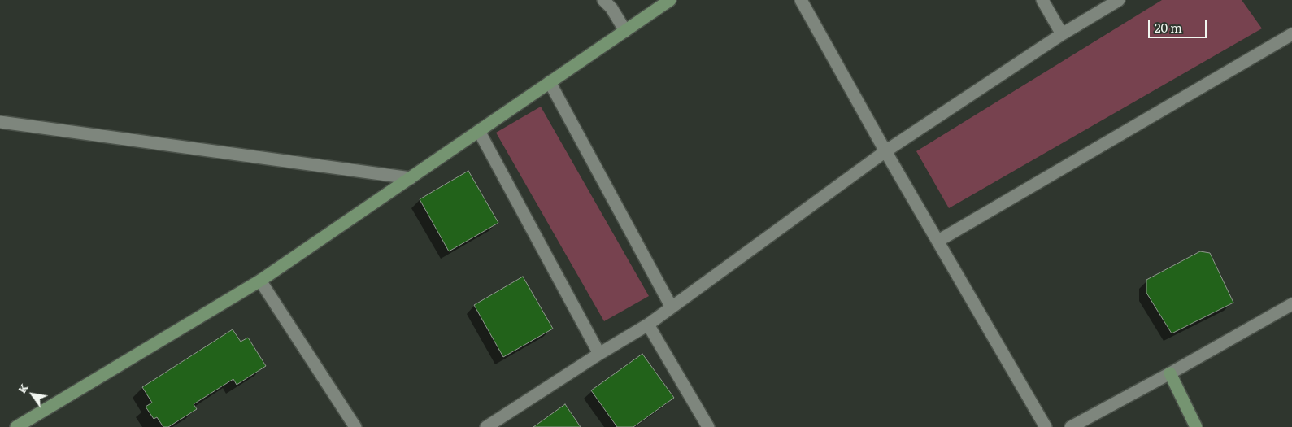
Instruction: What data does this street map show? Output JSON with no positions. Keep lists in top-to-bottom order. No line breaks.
{"scale_bar":"20 m","north":"top left"}
